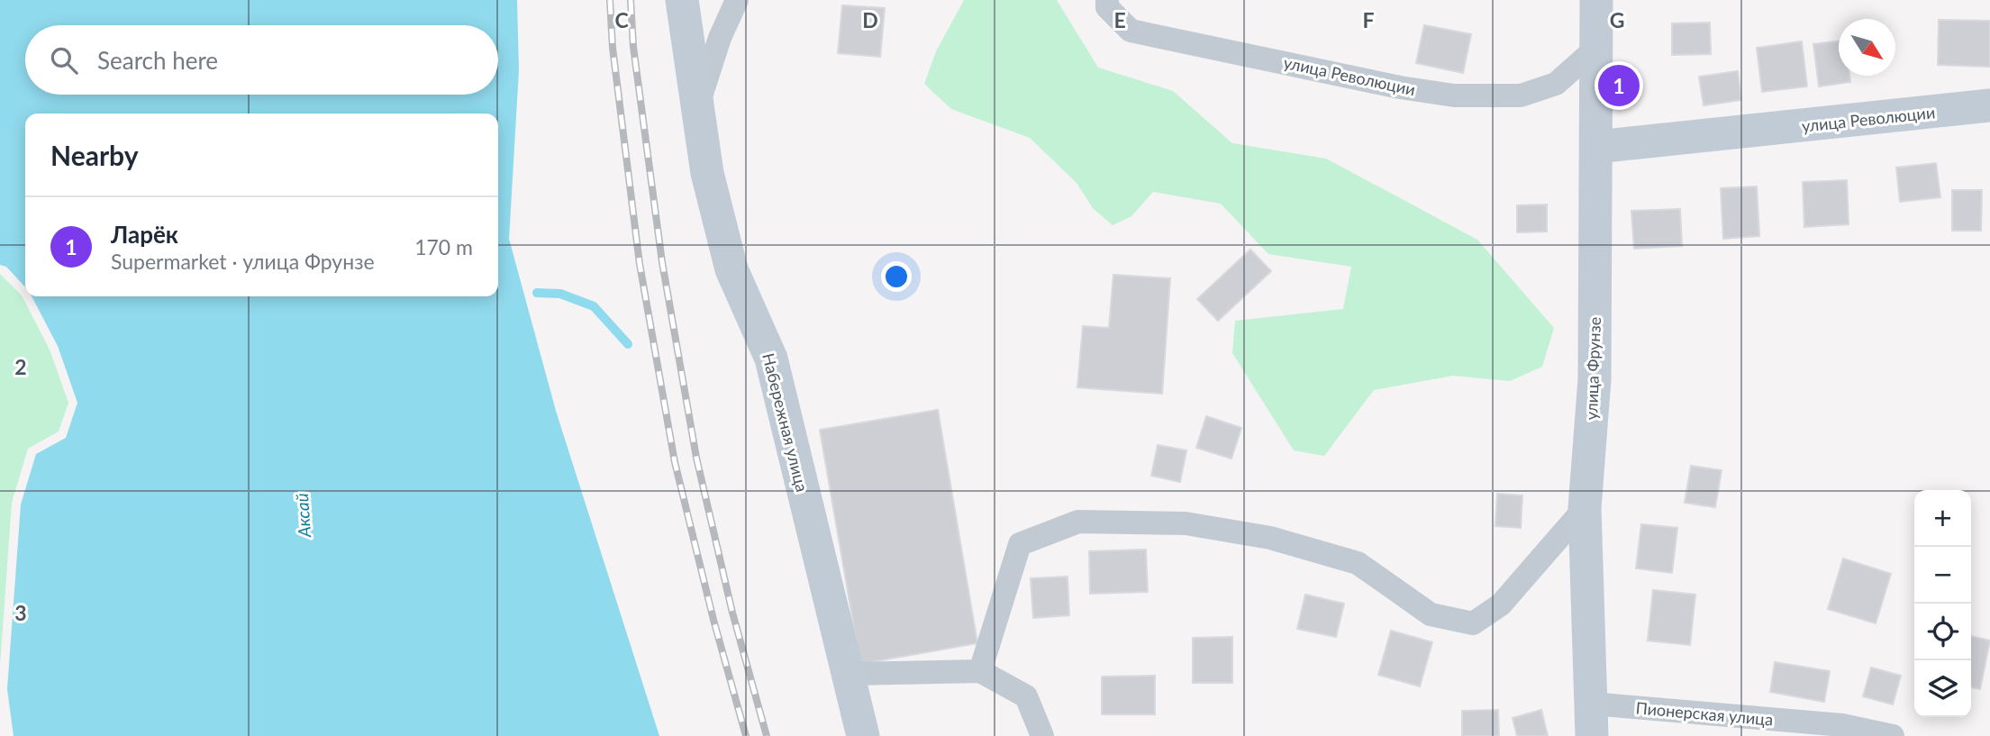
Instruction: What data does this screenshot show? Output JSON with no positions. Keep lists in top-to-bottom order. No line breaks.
{"streets":{"street":["улица Революции","улица Фрунзе","Набережная улица","Пионерская улица"]},"crossings":[["улица Революции","улица Фрунзе"],["улица Фрунзе","Пионерская улица"]],"water":["Аксай"],"north":"bottom right","page":{"search":"Search here","pins":"1","heading":"Nearby","list":[{"mark":"1","name":"Ларёк","note":"Supermarket · улица Фрунзе","value":"170 m"}],"map_buttons":["+","−"]},"grid":{"columns":["C","D","E","F","G"],"rows":["2","3"]}}
